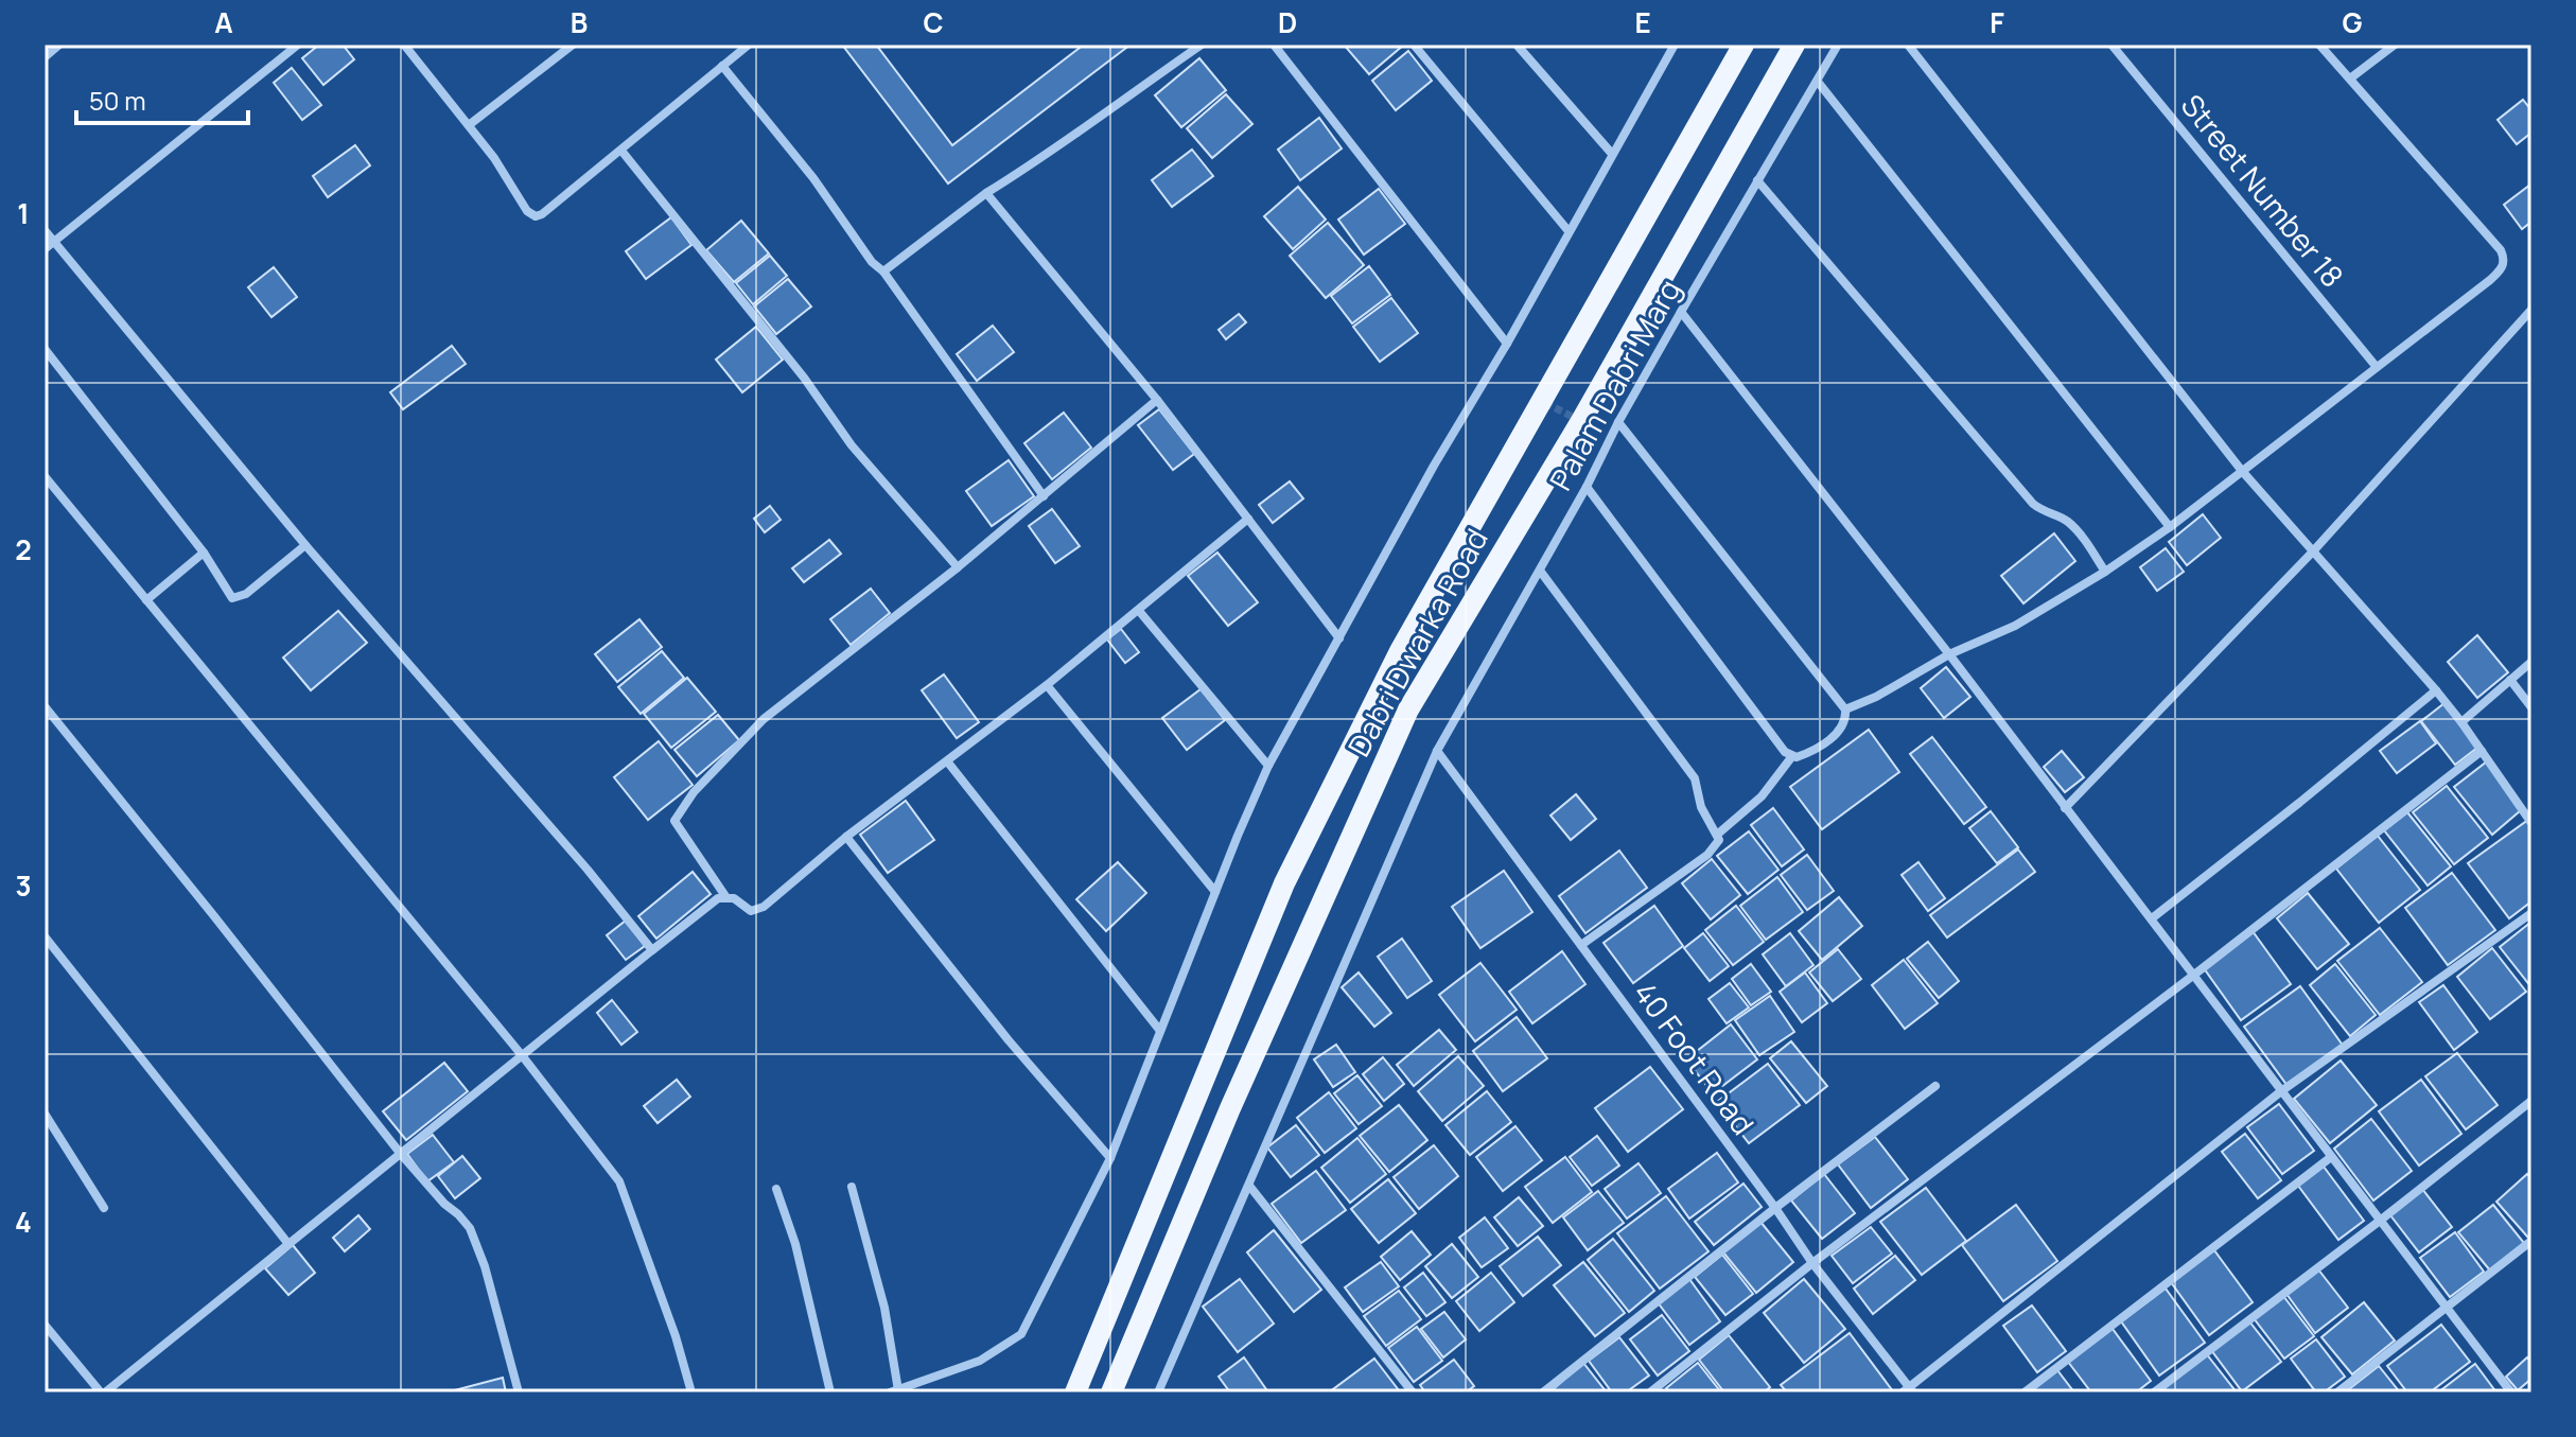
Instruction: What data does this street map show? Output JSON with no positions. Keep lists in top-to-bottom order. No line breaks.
{"streets":{"main road":["Dabri Dwarka Road"],"street":["Street Number 18","Palam Dabri Marg","40 Foot Road"]},"crossings":[["Palam Dabri Marg","40 Foot Road"]],"scale_bar":"50 m","grid":{"columns":["A","B","C","D","E","F","G"],"rows":["1","2","3","4"]}}
